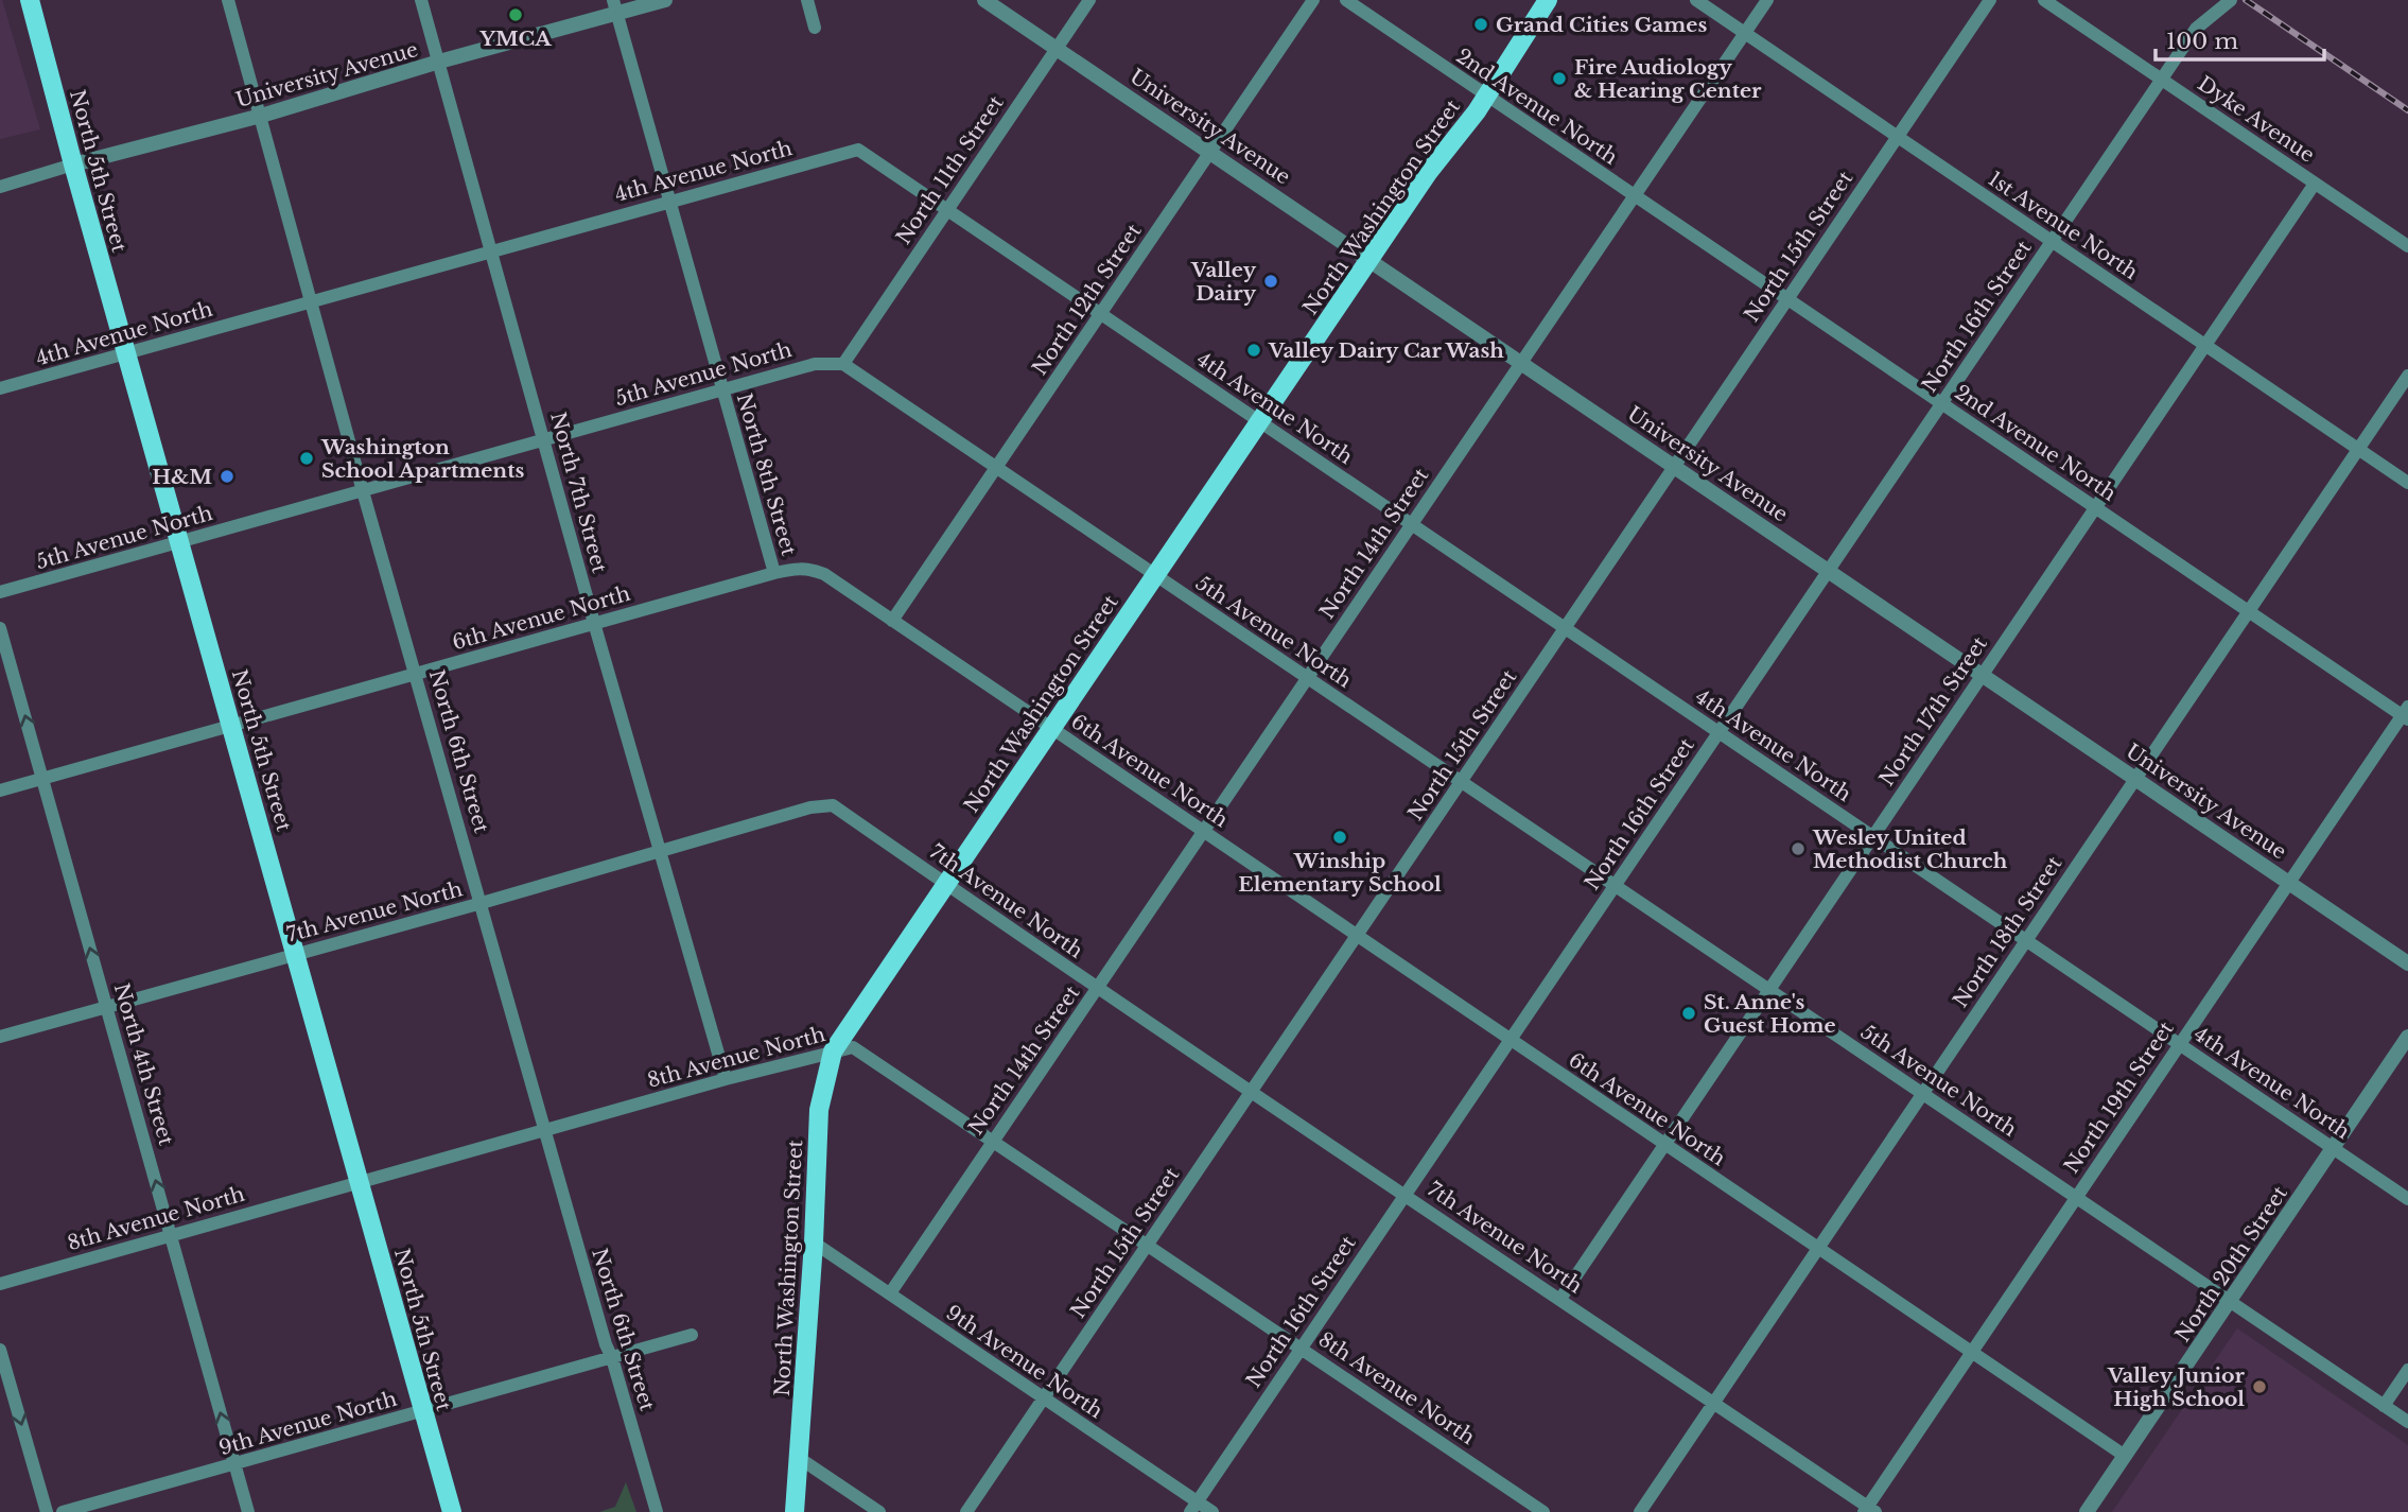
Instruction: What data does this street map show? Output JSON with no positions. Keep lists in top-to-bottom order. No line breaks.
{"streets":{"main road":["North 5th Street","North Washington Street"],"street":["University Avenue","2nd Avenue North","Dyke Avenue","North 11th Street","4th Avenue North","1st Avenue North","North 15th Street","North 12th Street","North 16th Street","5th Avenue North","North 8th Street","North 7th Street","North 14th Street","6th Avenue North","North 17th Street","North 6th Street","7th Avenue North","North 18th Street","8th Avenue North","North 4th Street","North 19th Street","North 20th Street","9th Avenue North"]},"crossings":[["University Avenue","North 11th Street"],["University Avenue","North 5th Street"],["University Avenue","North Washington Street"],["University Avenue","North 15th Street"],["University Avenue","North 12th Street"],["University Avenue","North 16th Street"],["University Avenue","North 8th Street"],["University Avenue","North 7th Street"],["University Avenue","North 14th Street"],["University Avenue","North 17th Street"],["University Avenue","North 6th Street"],["University Avenue","North 18th Street"],["University Avenue","North 19th Street"],["2nd Avenue North","North Washington Street"],["2nd Avenue North","North 15th Street"],["2nd Avenue North","North 16th Street"],["2nd Avenue North","North 14th Street"],["2nd Avenue North","North 17th Street"],["2nd Avenue North","North 18th Street"],["2nd Avenue North","North 19th Street"],["Dyke Avenue","North 16th Street"],["Dyke Avenue","North 17th Street"],["North 11th Street","4th Avenue North"],["North 11th Street","5th Avenue North"],["North 5th Street","4th Avenue North"],["North 5th Street","5th Avenue North"],["North 5th Street","6th Avenue North"],["North 5th Street","7th Avenue North"],["North 5th Street","8th Avenue North"],["North 5th Street","9th Avenue North"],["4th Avenue North","North Washington Street"],["4th Avenue North","North 15th Street"],["4th Avenue North","North 12th Street"],["4th Avenue North","North 16th Street"],["4th Avenue North","North 8th Street"],["4th Avenue North","North 7th Street"],["4th Avenue North","North 14th Street"],["4th Avenue North","North 17th Street"],["4th Avenue North","North 6th Street"],["4th Avenue North","North 18th Street"],["4th Avenue North","North 19th Street"],["4th Avenue North","North 20th Street"],["North Washington Street","5th Avenue North"],["North Washington Street","6th Avenue North"],["North Washington Street","7th Avenue North"],["North Washington Street","8th Avenue North"],["North Washington Street","9th Avenue North"],["1st Avenue North","North 15th Street"],["1st Avenue North","North 16th Street"],["1st Avenue North","North 14th Street"],["1st Avenue North","North 17th Street"],["1st Avenue North","North 18th Street"],["North 15th Street","5th Avenue North"],["North 15th Street","6th Avenue North"],["North 15th Street","7th Avenue North"],["North 15th Street","8th Avenue North"],["North 15th Street","9th Avenue North"],["North 12th Street","5th Avenue North"],["North 12th Street","6th Avenue North"],["North 16th Street","5th Avenue North"],["North 16th Street","6th Avenue North"],["North 16th Street","7th Avenue North"],["North 16th Street","8th Avenue North"],["North 16th Street","9th Avenue North"],["5th Avenue North","North 8th Street"],["5th Avenue North","North 7th Street"],["5th Avenue North","North 14th Street"],["5th Avenue North","North 17th Street"],["5th Avenue North","North 6th Street"],["5th Avenue North","North 18th Street"],["5th Avenue North","North 19th Street"],["5th Avenue North","North 20th Street"],["North 8th Street","6th Avenue North"],["North 7th Street","6th Avenue North"],["North 7th Street","7th Avenue North"],["North 7th Street","8th Avenue North"],["North 14th Street","6th Avenue North"],["North 14th Street","7th Avenue North"],["North 14th Street","8th Avenue North"],["North 14th Street","9th Avenue North"],["6th Avenue North","North 17th Street"],["6th Avenue North","North 6th Street"],["6th Avenue North","North 18th Street"],["6th Avenue North","North 4th Street"],["6th Avenue North","North 19th Street"],["6th Avenue North","North 20th Street"],["North 17th Street","7th Avenue North"],["North 6th Street","7th Avenue North"],["North 6th Street","8th Avenue North"],["North 6th Street","9th Avenue North"],["7th Avenue North","North 18th Street"],["7th Avenue North","North 4th Street"],["7th Avenue North","North 19th Street"],["8th Avenue North","North 4th Street"],["North 4th Street","9th Avenue North"]],"one_way":["North 4th Street"],"places":["YMCA","Grand Cities Games","Fire Audiology & Hearing Center","Valley Dairy","Valley Dairy Car Wash","Washington School Apartments","H&M","Winship Elementary School","Wesley United Methodist Church","St. Anne's Guest Home","Valley Junior High School"],"scale_bar":"100 m"}
